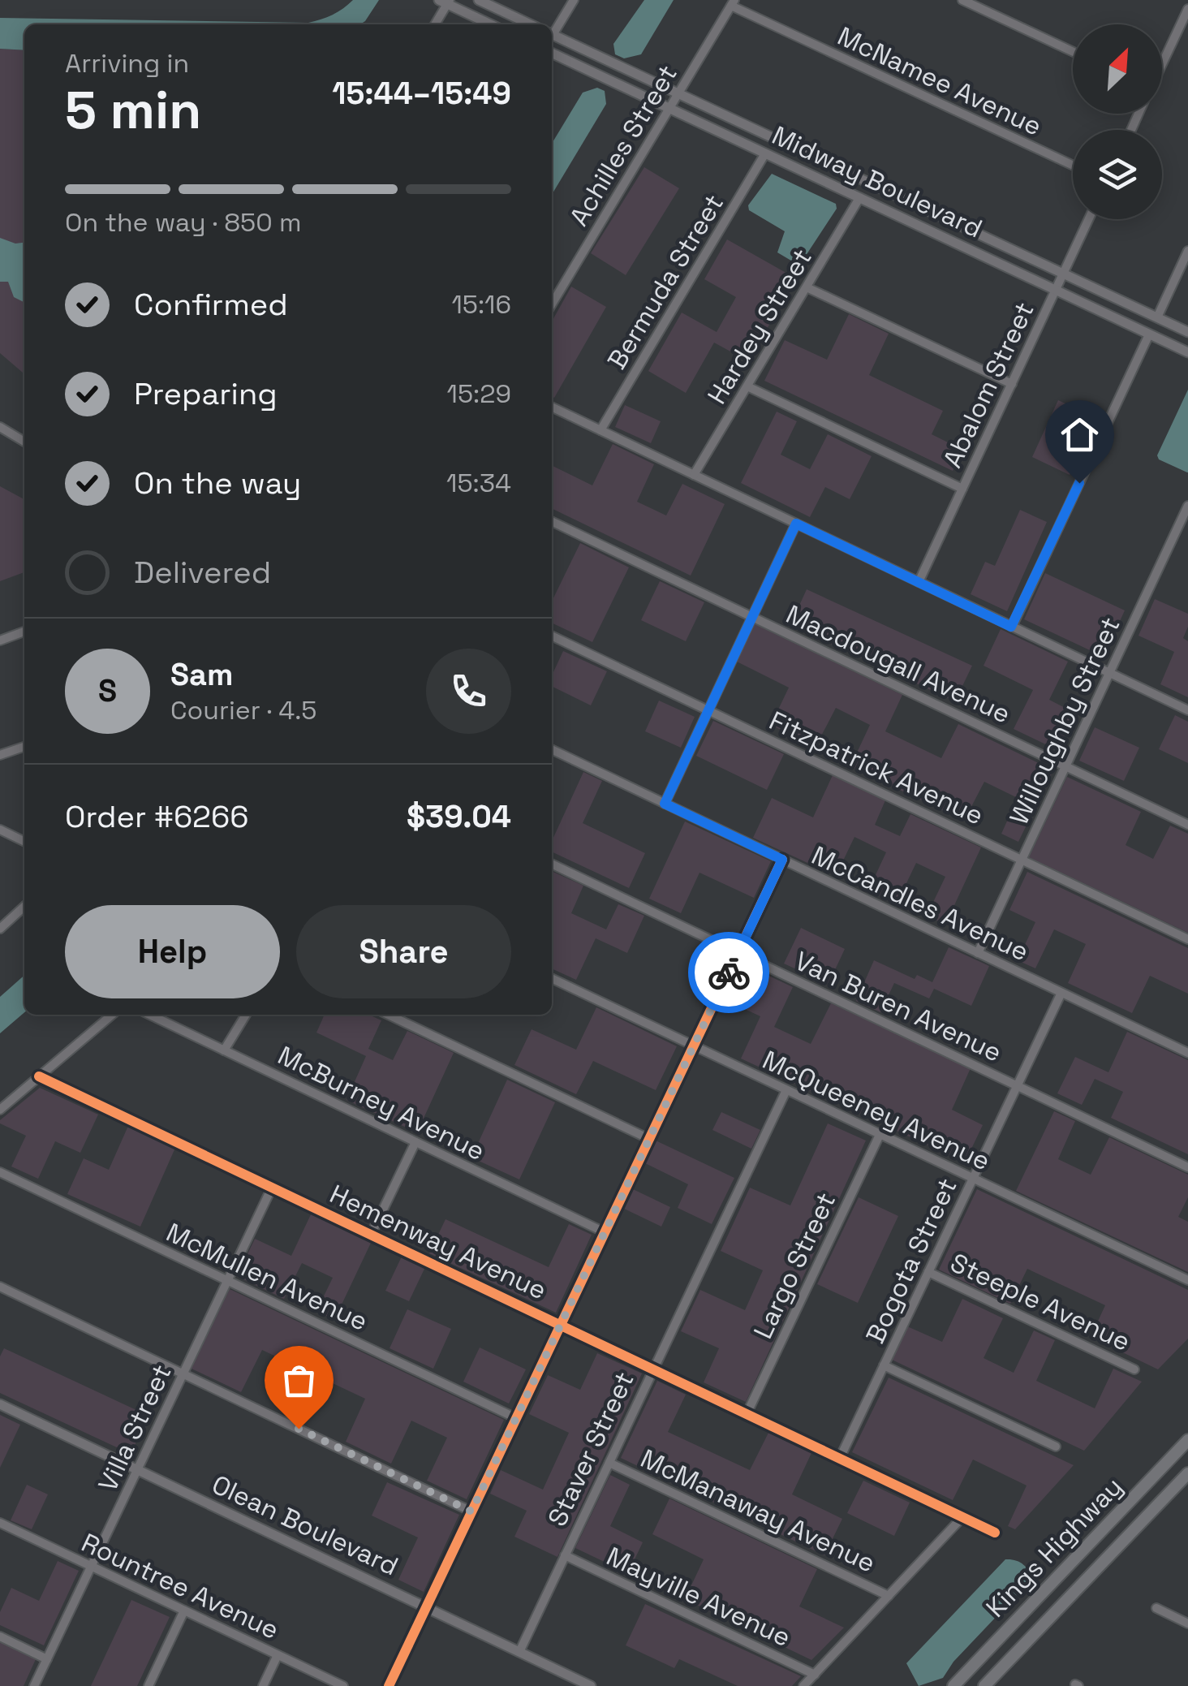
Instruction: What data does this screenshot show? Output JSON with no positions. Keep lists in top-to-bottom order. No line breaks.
{"streets":{"main road":["Kings Highway"],"street":["McNamee Avenue","Achilles Street","Midway Boulevard","Bermuda Street","Hardey Street","Abalom Street","Macdougall Avenue","Willoughby Street","Fitzpatrick Avenue","McCandles Avenue","Van Buren Avenue","McBurney Avenue","McQueeney Avenue","Hemenway Avenue","Bogota Street","Largo Street","McMullen Avenue","Steeple Avenue","Villa Street","Staver Street","McManaway Avenue","Olean Boulevard","Rountree Avenue","Mayville Avenue"]},"crossings":[["McNamee Avenue","Achilles Street"],["Achilles Street","Midway Boulevard"],["Midway Boulevard","Bermuda Street"],["Midway Boulevard","Hardey Street"],["Midway Boulevard","Abalom Street"],["Macdougall Avenue","Willoughby Street"],["Willoughby Street","Fitzpatrick Avenue"],["Willoughby Street","McCandles Avenue"],["McCandles Avenue","Bogota Street"],["Van Buren Avenue","Bogota Street"],["McQueeney Avenue","Bogota Street"],["McQueeney Avenue","Largo Street"],["McQueeney Avenue","Staver Street"],["Hemenway Avenue","Bogota Street"],["Hemenway Avenue","Largo Street"],["Hemenway Avenue","Villa Street"],["Hemenway Avenue","Staver Street"],["Bogota Street","Steeple Avenue"],["McMullen Avenue","Villa Street"],["Villa Street","Olean Boulevard"],["Villa Street","Rountree Avenue"],["Staver Street","McManaway Avenue"],["Staver Street","Olean Boulevard"],["Staver Street","Mayville Avenue"]],"north":"top right","page":{"heading":["5 min","Arriving in","15:44–15:49"],"panel":["Sam","Courier · 4.5","Order #6266","$39.04"],"bar":"On the way · 850 m","list":[["Confirmed","15:16"],["Preparing","15:29"],["On the way","15:34"],"Delivered"],"round":"S","buttons":["Help","Share"]}}
